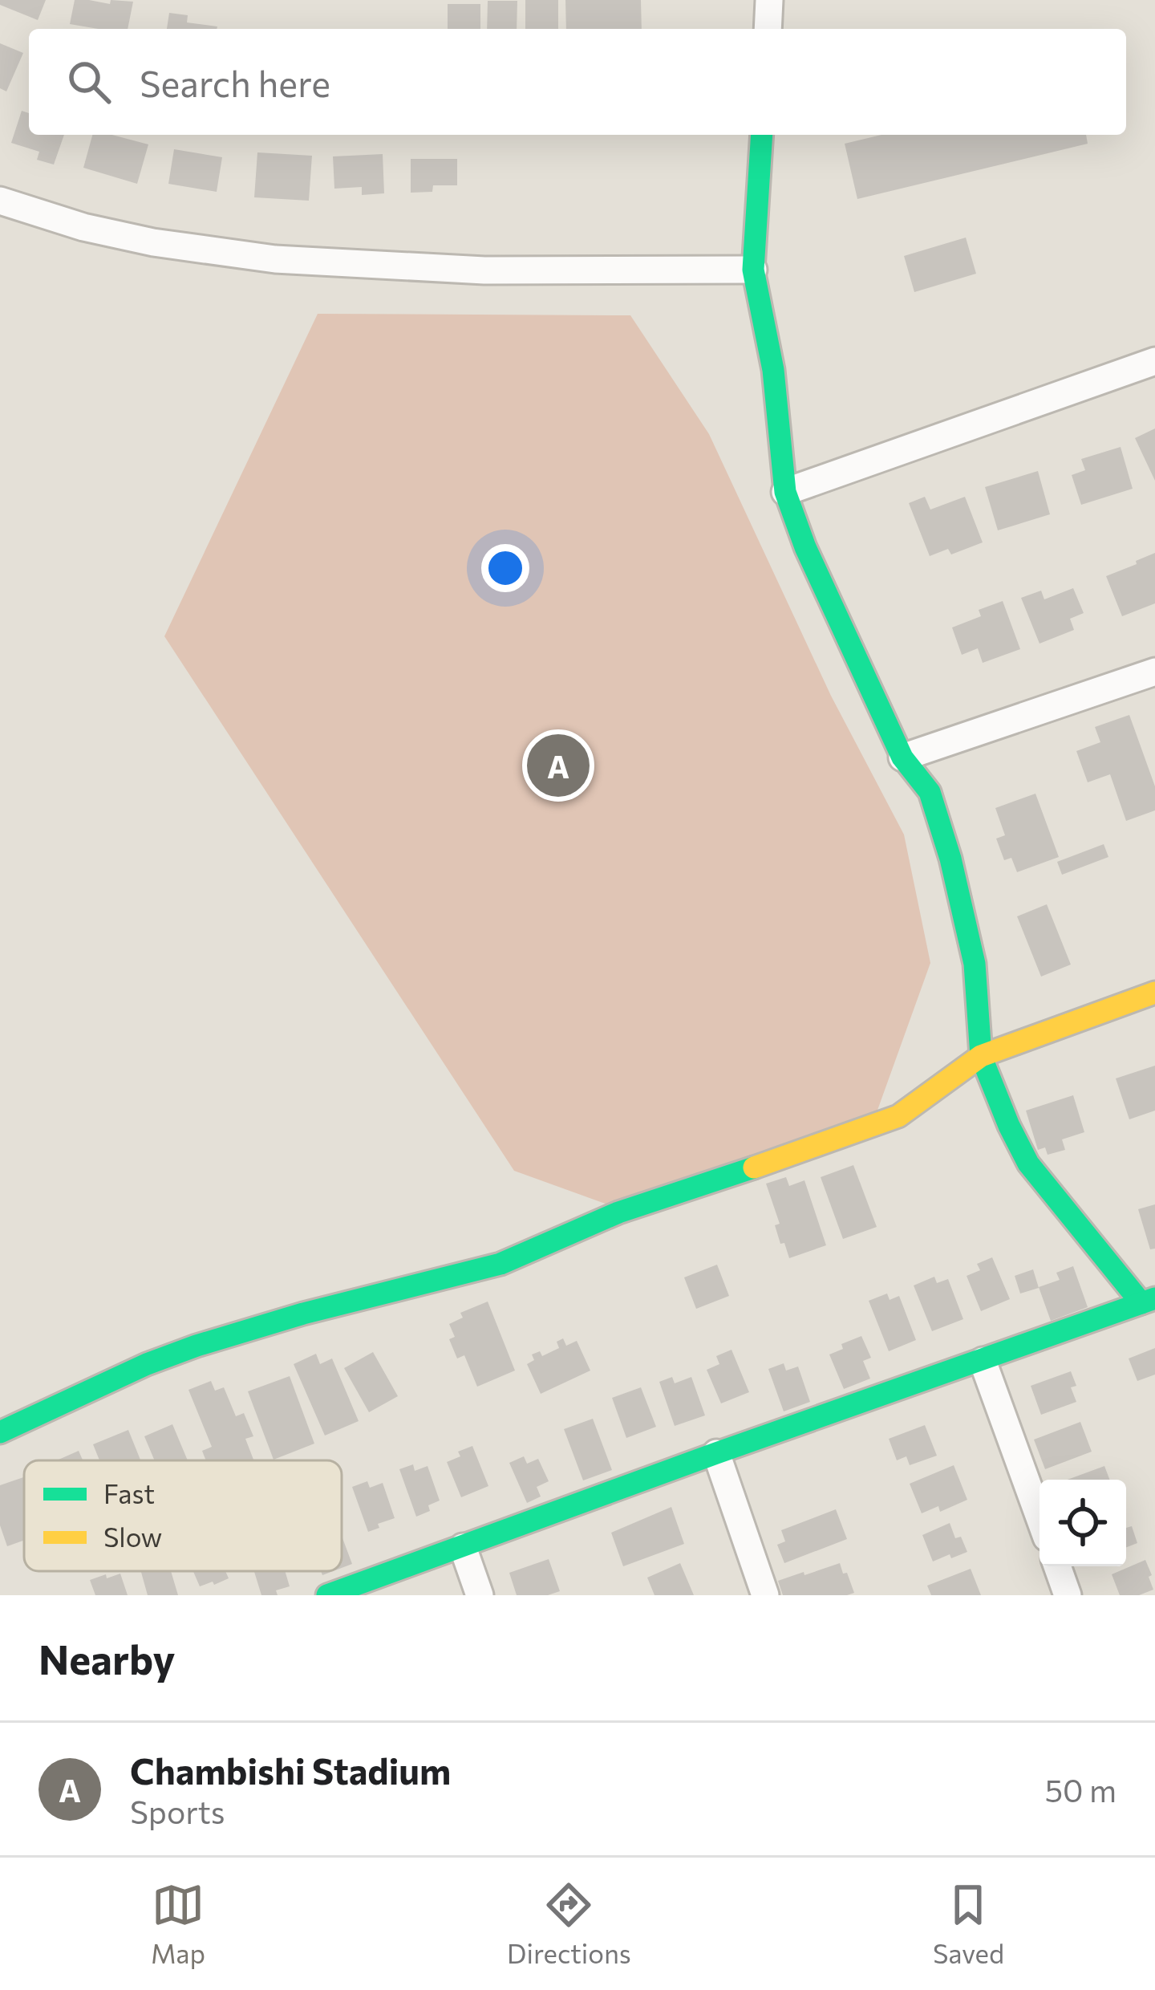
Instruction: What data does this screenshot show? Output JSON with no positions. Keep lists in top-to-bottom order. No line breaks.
{"legend":["Fast","Slow"],"page":{"search":"Search here","pins":"A","heading":"Nearby","list":[{"mark":"A","name":"Chambishi Stadium","note":"Sports","value":"50 m"}],"nav":["Map","Directions","Saved"]}}
